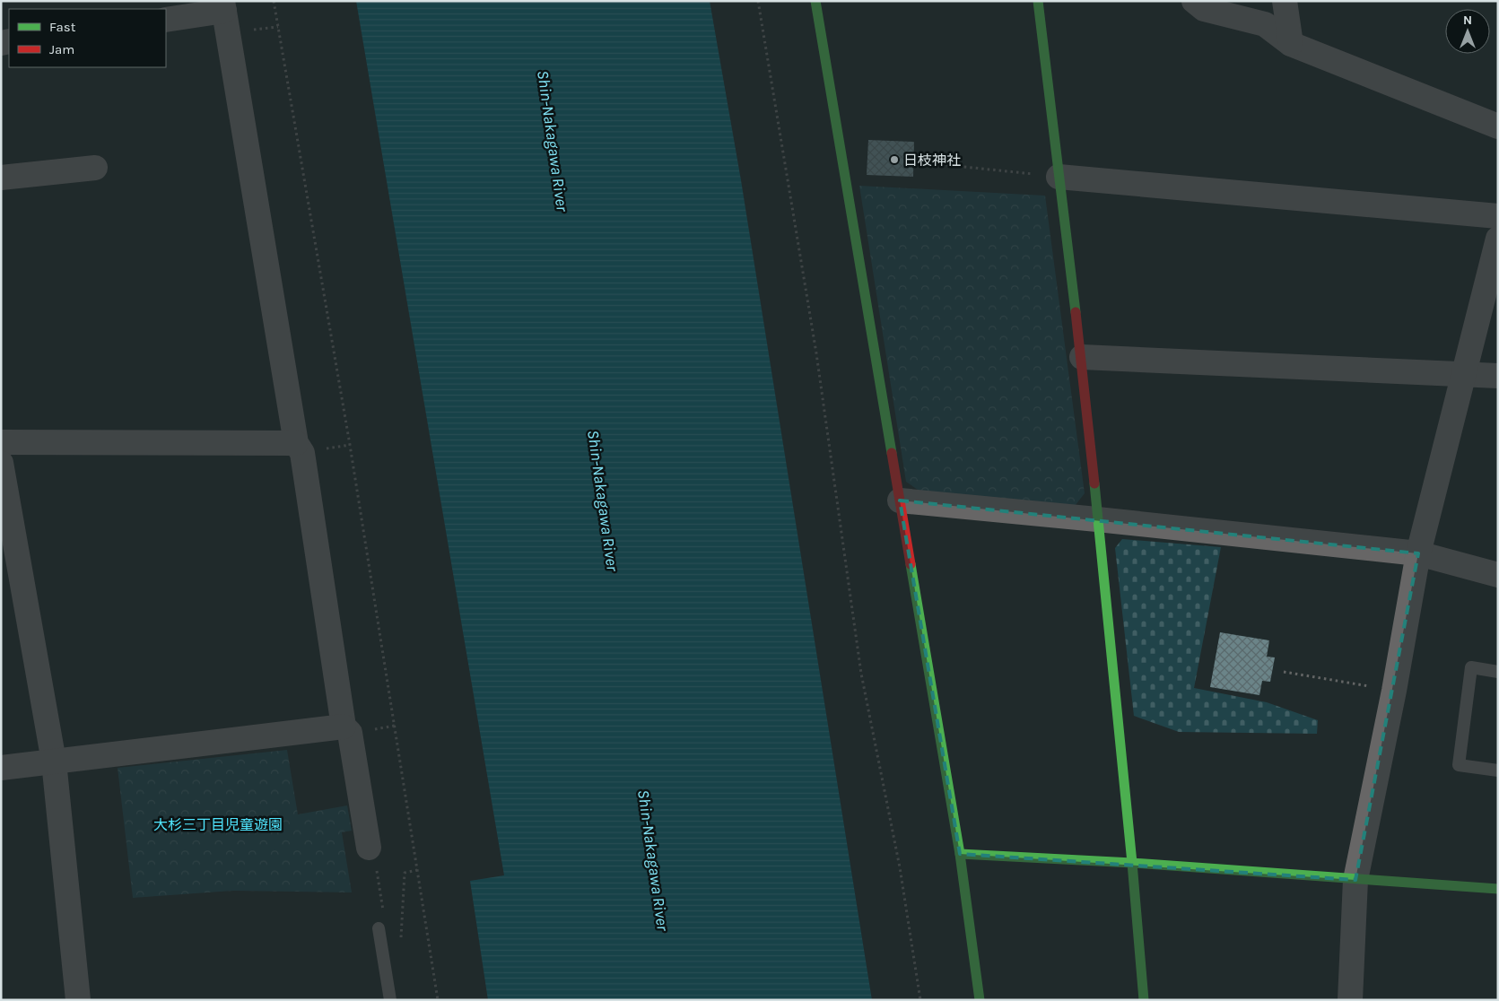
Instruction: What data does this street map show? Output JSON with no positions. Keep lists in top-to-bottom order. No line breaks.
{"water":["Shin-Nakagawa River"],"parks":["大杉三丁目児童遊園"],"places":["日枝神社"],"legend":["Fast","Jam"],"north":"top"}
